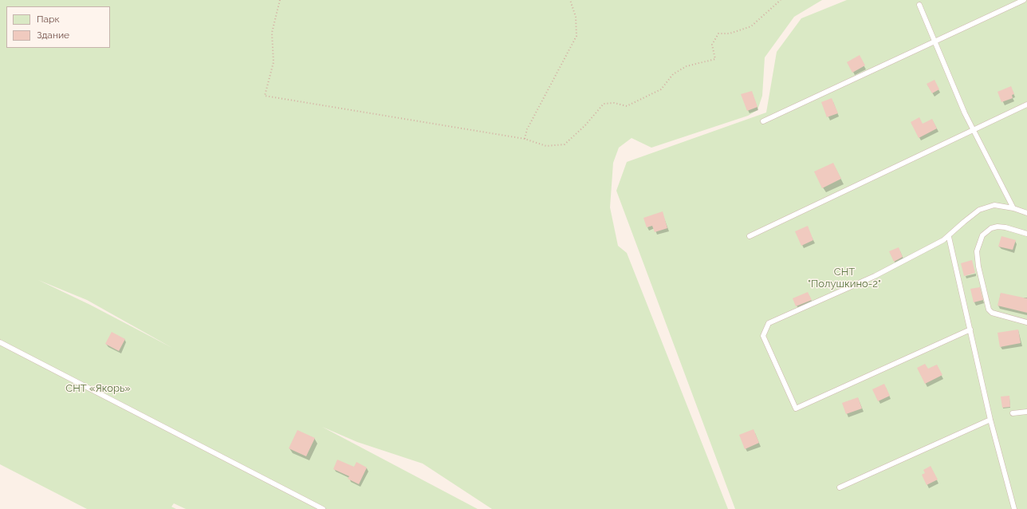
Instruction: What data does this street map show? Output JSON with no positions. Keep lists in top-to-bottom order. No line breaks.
{"parks":["СНТ \"Полушкино-2\"","СНТ «Якорь»"],"legend":["Парк","Здание"]}
